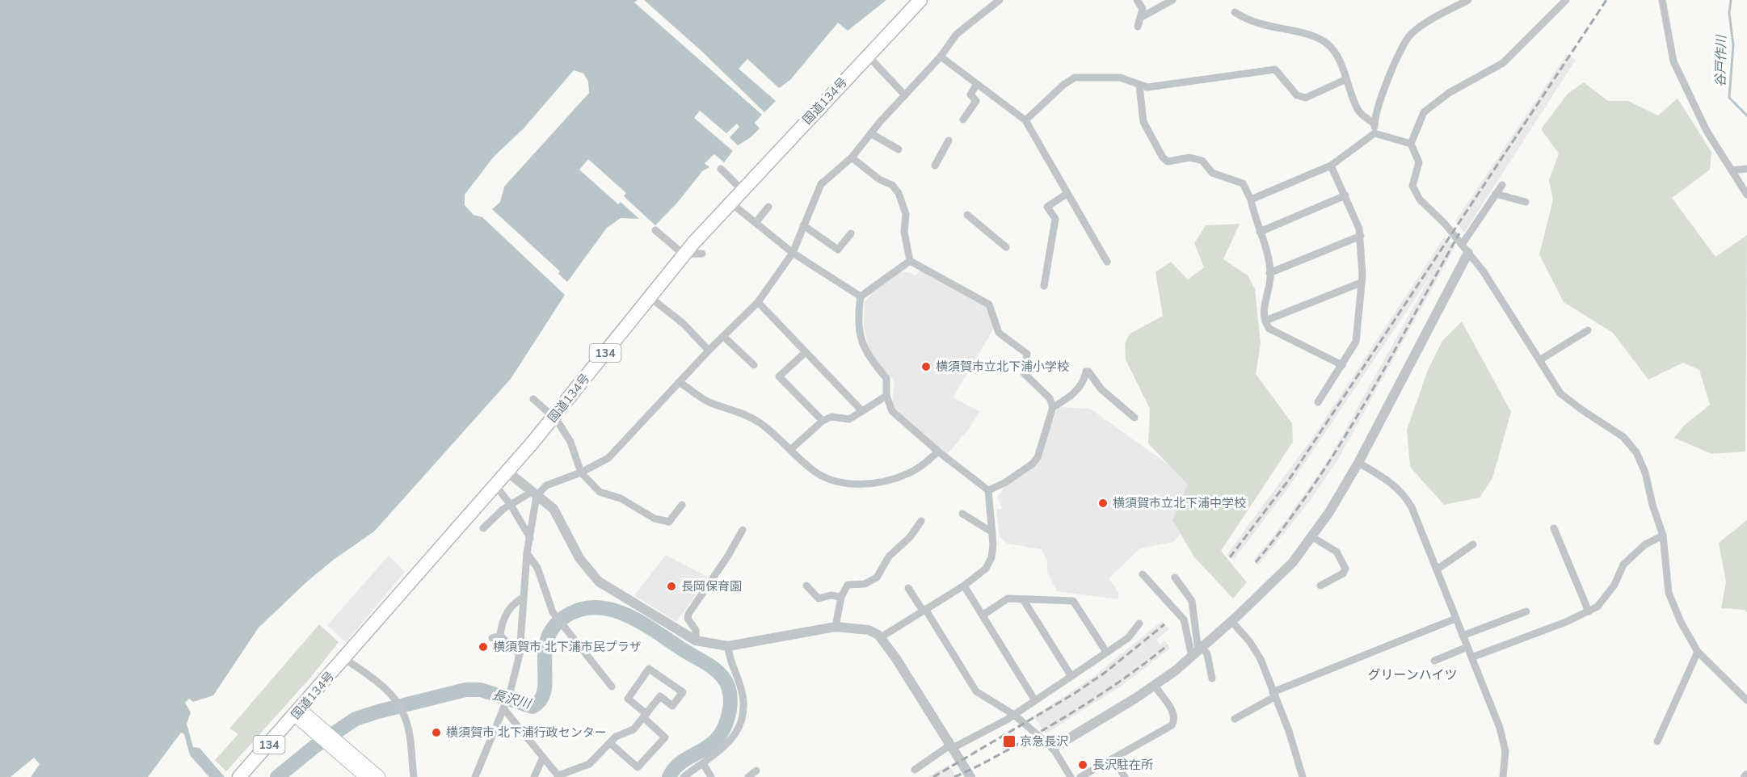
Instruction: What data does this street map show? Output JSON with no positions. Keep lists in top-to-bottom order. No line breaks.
{"streets":{"highway":["国道134号","134"]},"districts":["グリーンハイツ"],"water":["谷戸作川","長沢川"],"places":{"other":["横須賀市立北下浦小学校","横須賀市立北下浦中学校","長岡保育園","横須賀市 北下浦市民プラザ","横須賀市 北下浦行政センター","長沢駐在所"],"transit":["京急長沢"]}}
